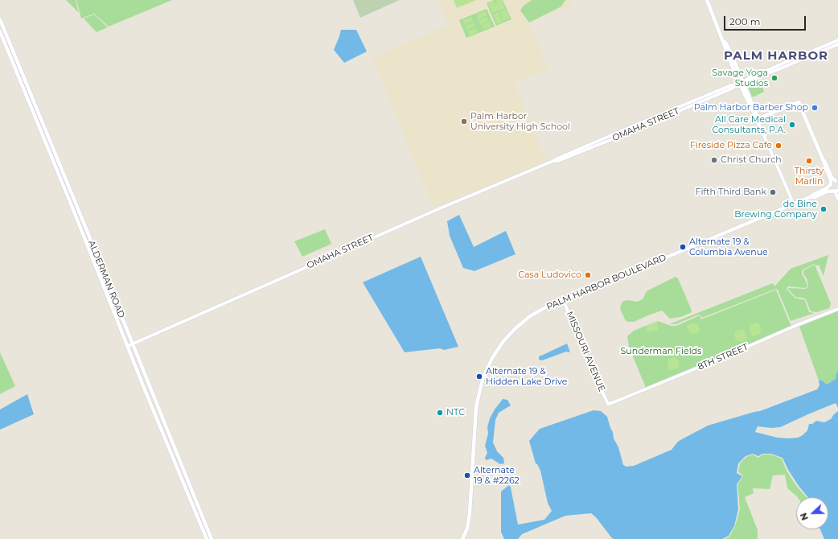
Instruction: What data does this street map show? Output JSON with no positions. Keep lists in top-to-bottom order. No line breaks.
{"streets":{"main road":["ALDERMAN ROAD","PALM HARBOR BOULEVARD"],"street":["OMAHA STREET","MISSOURI AVENUE","8TH STREET"]},"crossings":[["OMAHA STREET","ALDERMAN ROAD"],["PALM HARBOR BOULEVARD","MISSOURI AVENUE"],["MISSOURI AVENUE","8TH STREET"]],"districts":["PALM HARBOR"],"parks":["Sunderman Fields"],"places":["Savage Yoga Studios","Palm Harbor Barber Shop","Palm Harbor University High School","All Care Medical Consultants, P.A.","Fireside Pizza Cafe","Christ Church","Thirsty Marlin","Fifth Third Bank","de Bine Brewing Company","Alternate 19 & Columbia Avenue","Casa Ludovico","Alternate 19 & Hidden Lake Drive","NTC","Alternate 19 & #2262"],"scale_bar":"200 m","north":"left"}
